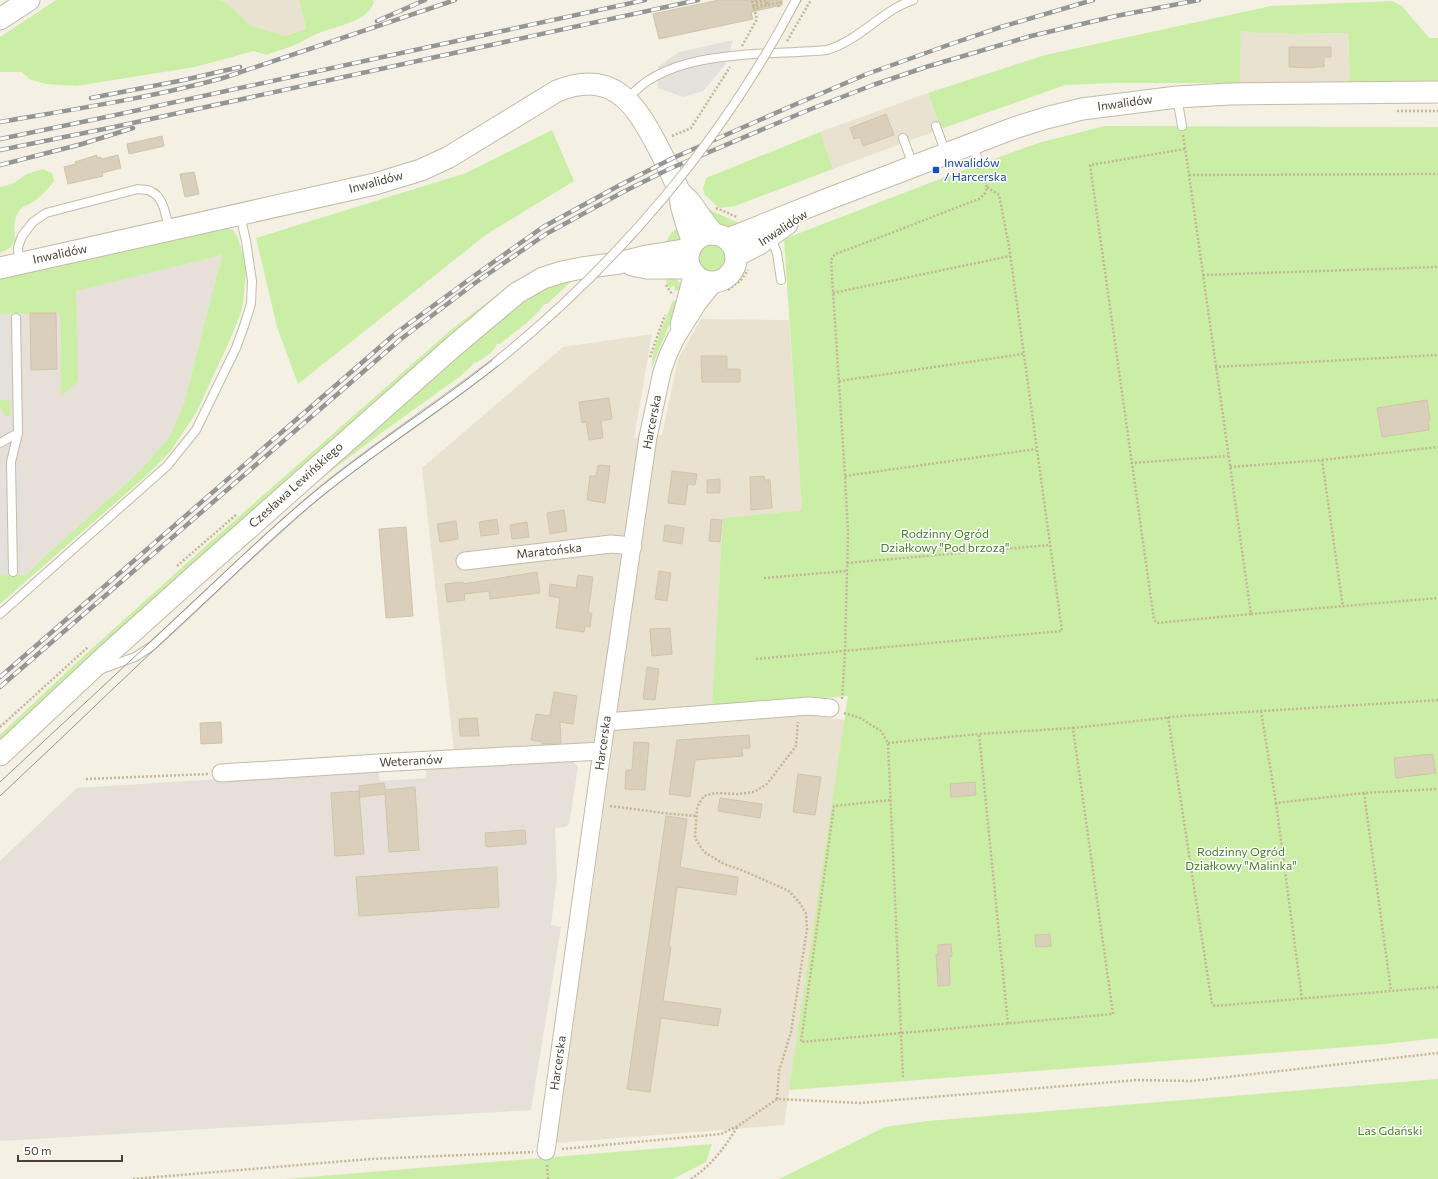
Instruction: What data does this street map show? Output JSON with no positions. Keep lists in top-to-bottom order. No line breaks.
{"streets":{"street":["Inwalidów","Harcerska","Czesława Lewińskiego","Maratońska","Weteranów"]},"crossings":[["Inwalidów","Harcerska"],["Inwalidów","Czesława Lewińskiego"],["Harcerska","Czesława Lewińskiego"],["Harcerska","Maratońska"],["Harcerska","Weteranów"]],"parks":["Rodzinny Ogród Działkowy \"Pod brzozą\"","Rodzinny Ogród Działkowy \"Malinka\"","Las Gdański"],"places":{"transit":["Inwalidów / Harcerska"]},"scale_bar":"50 m"}
